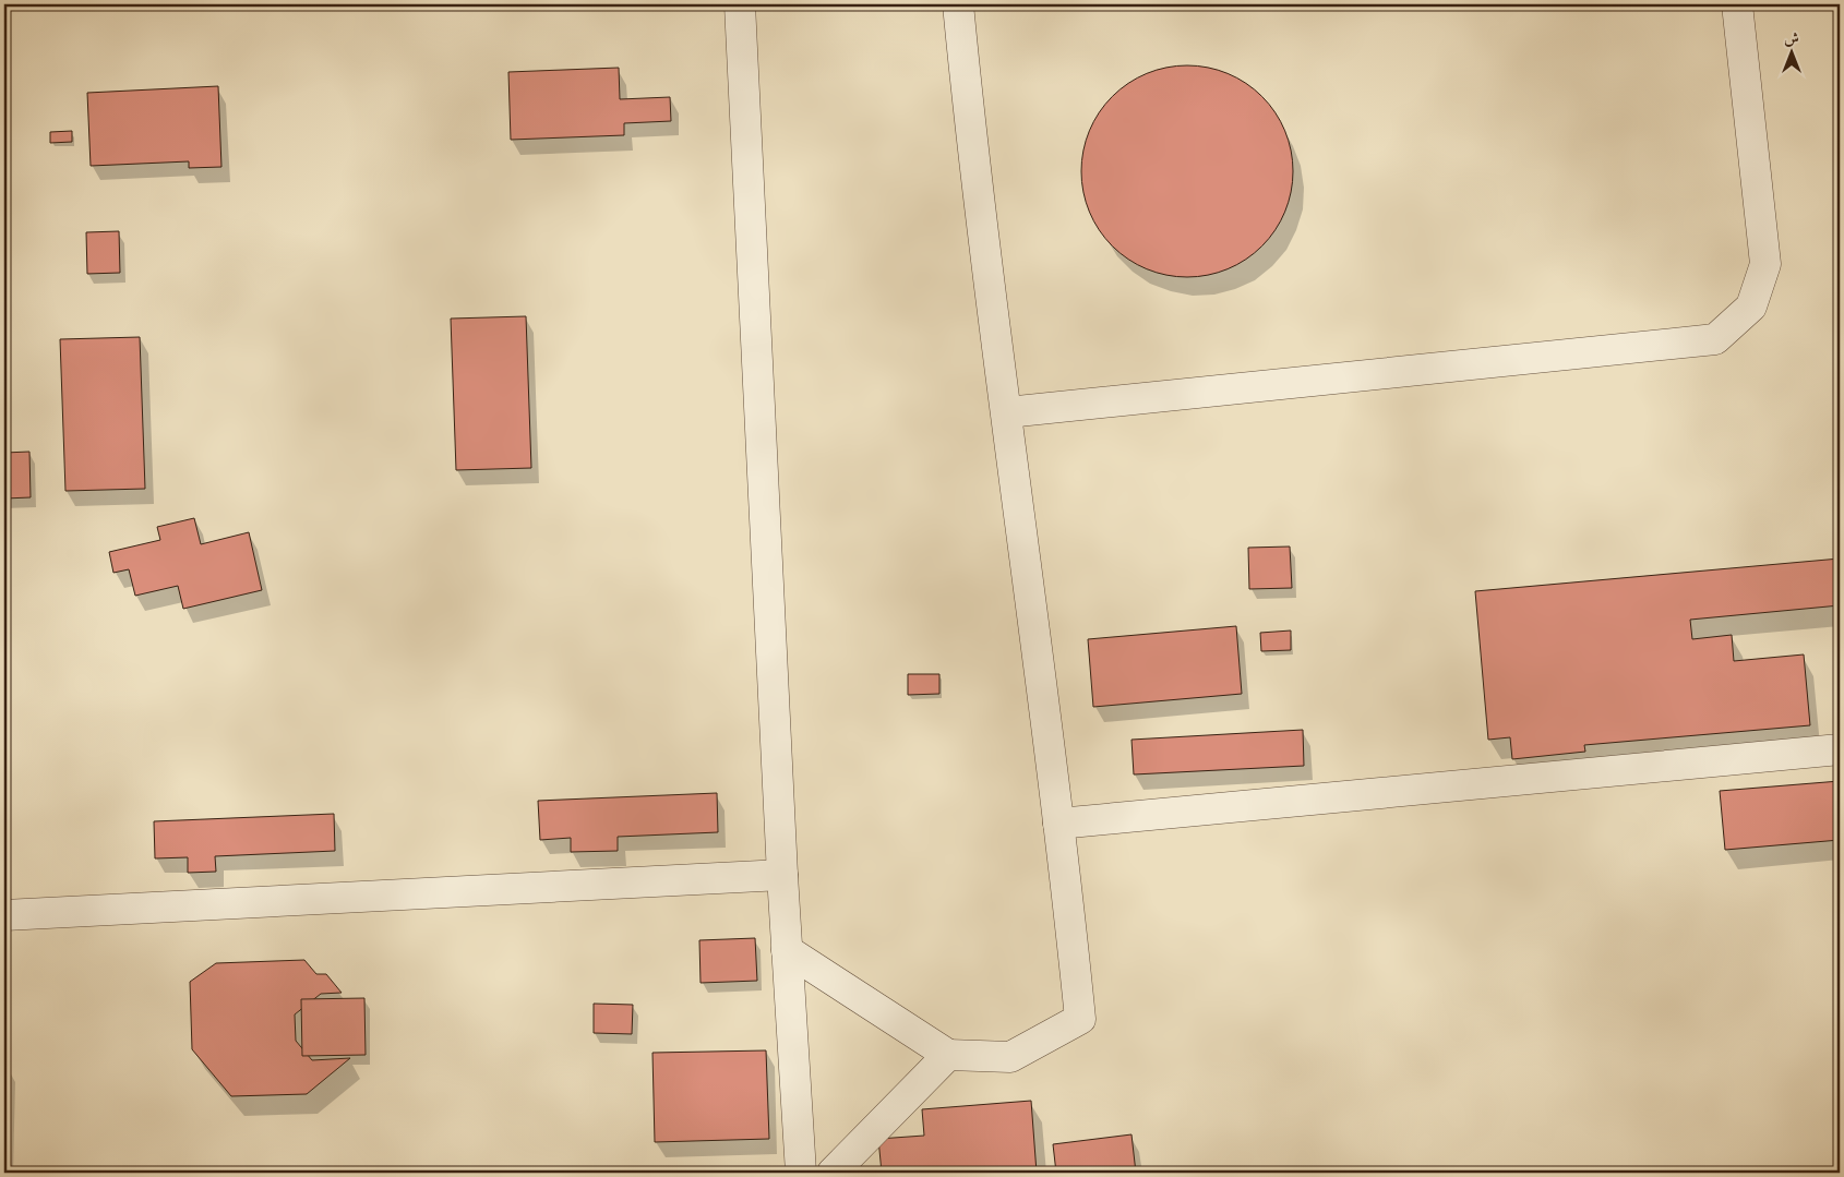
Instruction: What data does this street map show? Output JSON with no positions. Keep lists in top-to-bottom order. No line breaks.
{"north":"top"}
